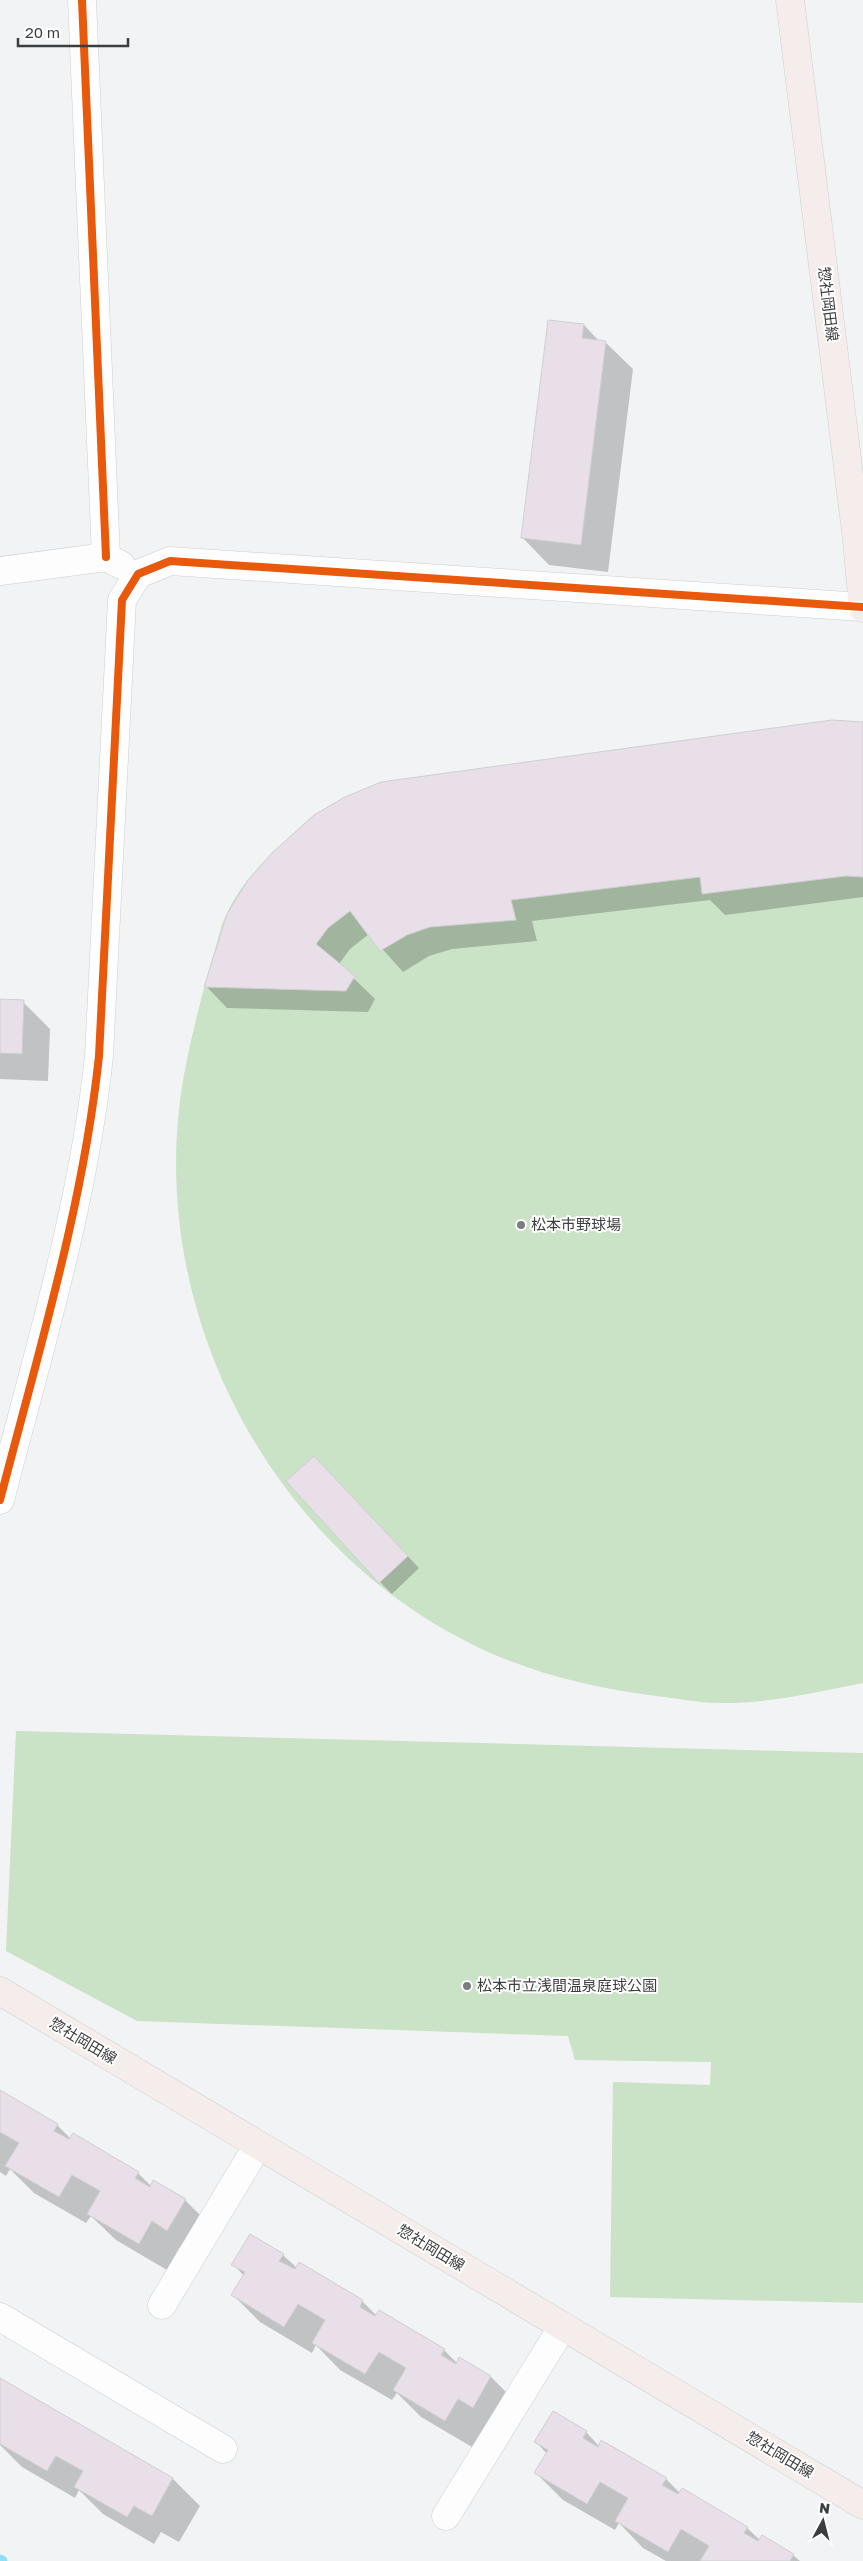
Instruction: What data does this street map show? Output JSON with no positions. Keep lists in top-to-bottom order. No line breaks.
{"streets":{"main road":["惣社岡田線"]},"places":["松本市野球場","松本市立浅間温泉庭球公園"],"scale_bar":"20 m","north":"top"}
